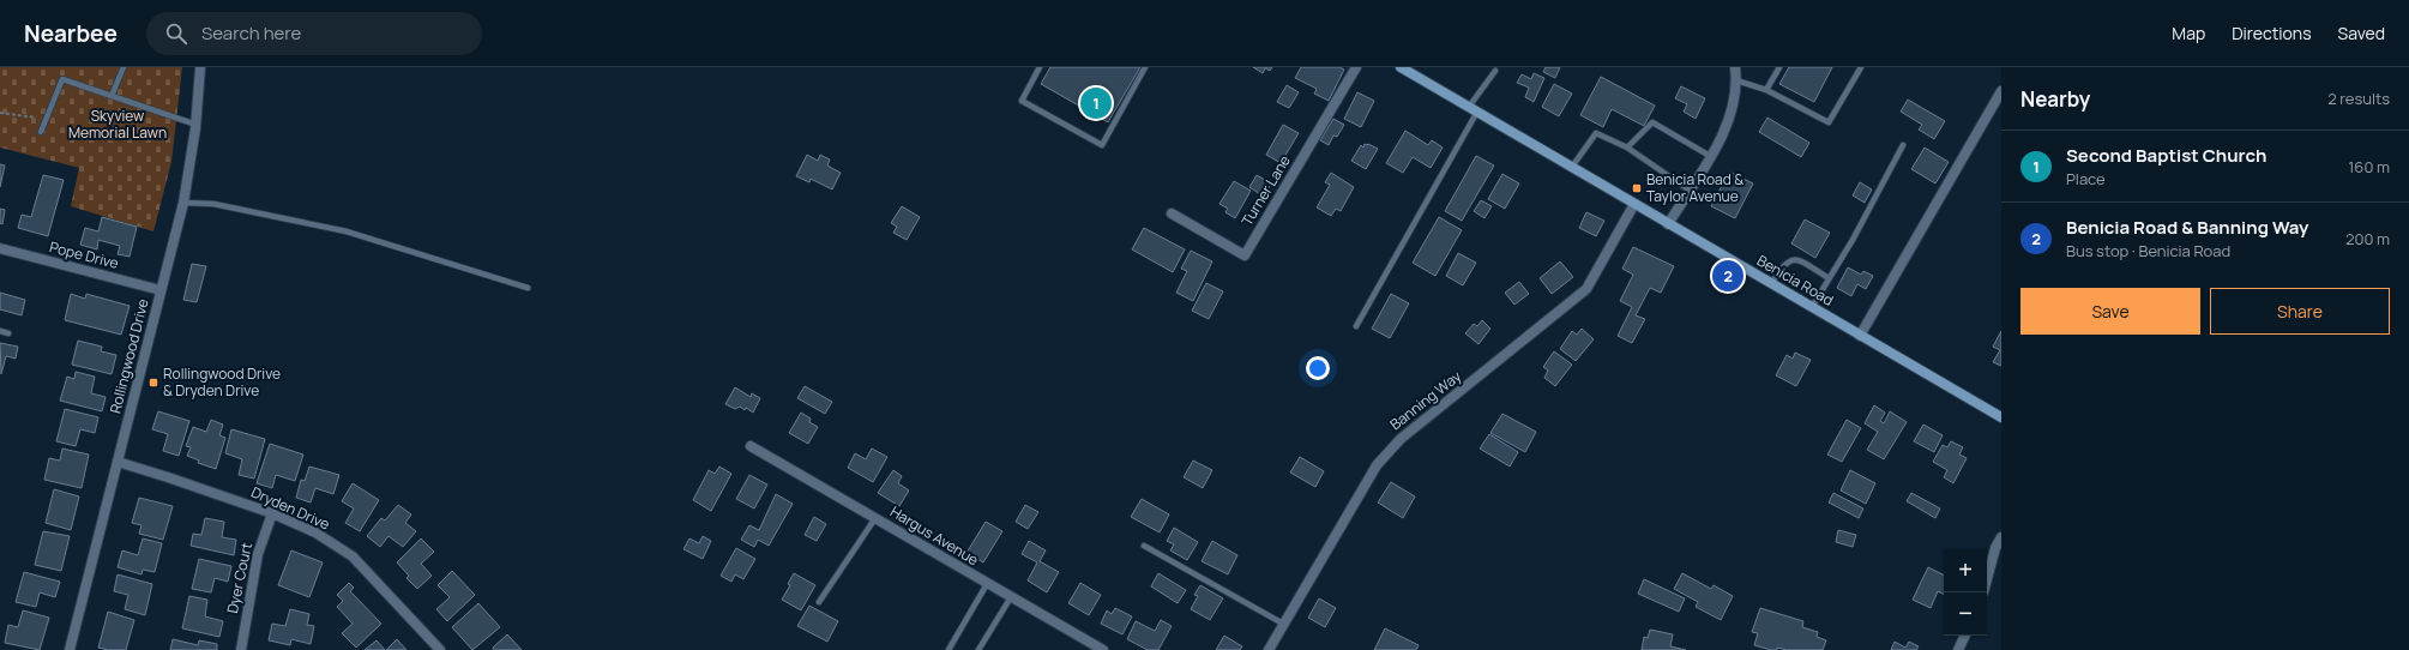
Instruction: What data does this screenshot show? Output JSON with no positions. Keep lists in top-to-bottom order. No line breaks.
{"streets":{"main road":["Benicia Road"],"street":["Turner Lane","Pope Drive","Rollingwood Drive","Banning Way","Dryden Drive","Hargus Avenue","Dyer Court"]},"crossings":[["Pope Drive","Rollingwood Drive"],["Benicia Road","Banning Way"],["Rollingwood Drive","Dryden Drive"],["Dryden Drive","Dyer Court"]],"parks":["Skyview Memorial Lawn"],"places":{"transit":["Benicia Road & Taylor Avenue","Rollingwood Drive & Dryden Drive"]},"page":{"header":"Nearbee","search":"Search here","nav":["Map","Directions","Saved"],"heading":["Nearby","2 results"],"pins":["1","2"],"list":[{"mark":"1","name":"Second Baptist Church","note":"Place","value":"160 m"},{"mark":"2","name":"Benicia Road & Banning Way","note":"Bus stop · Benicia Road","value":"200 m"}],"buttons":["Save","Share"],"map_buttons":["+","−"]}}
